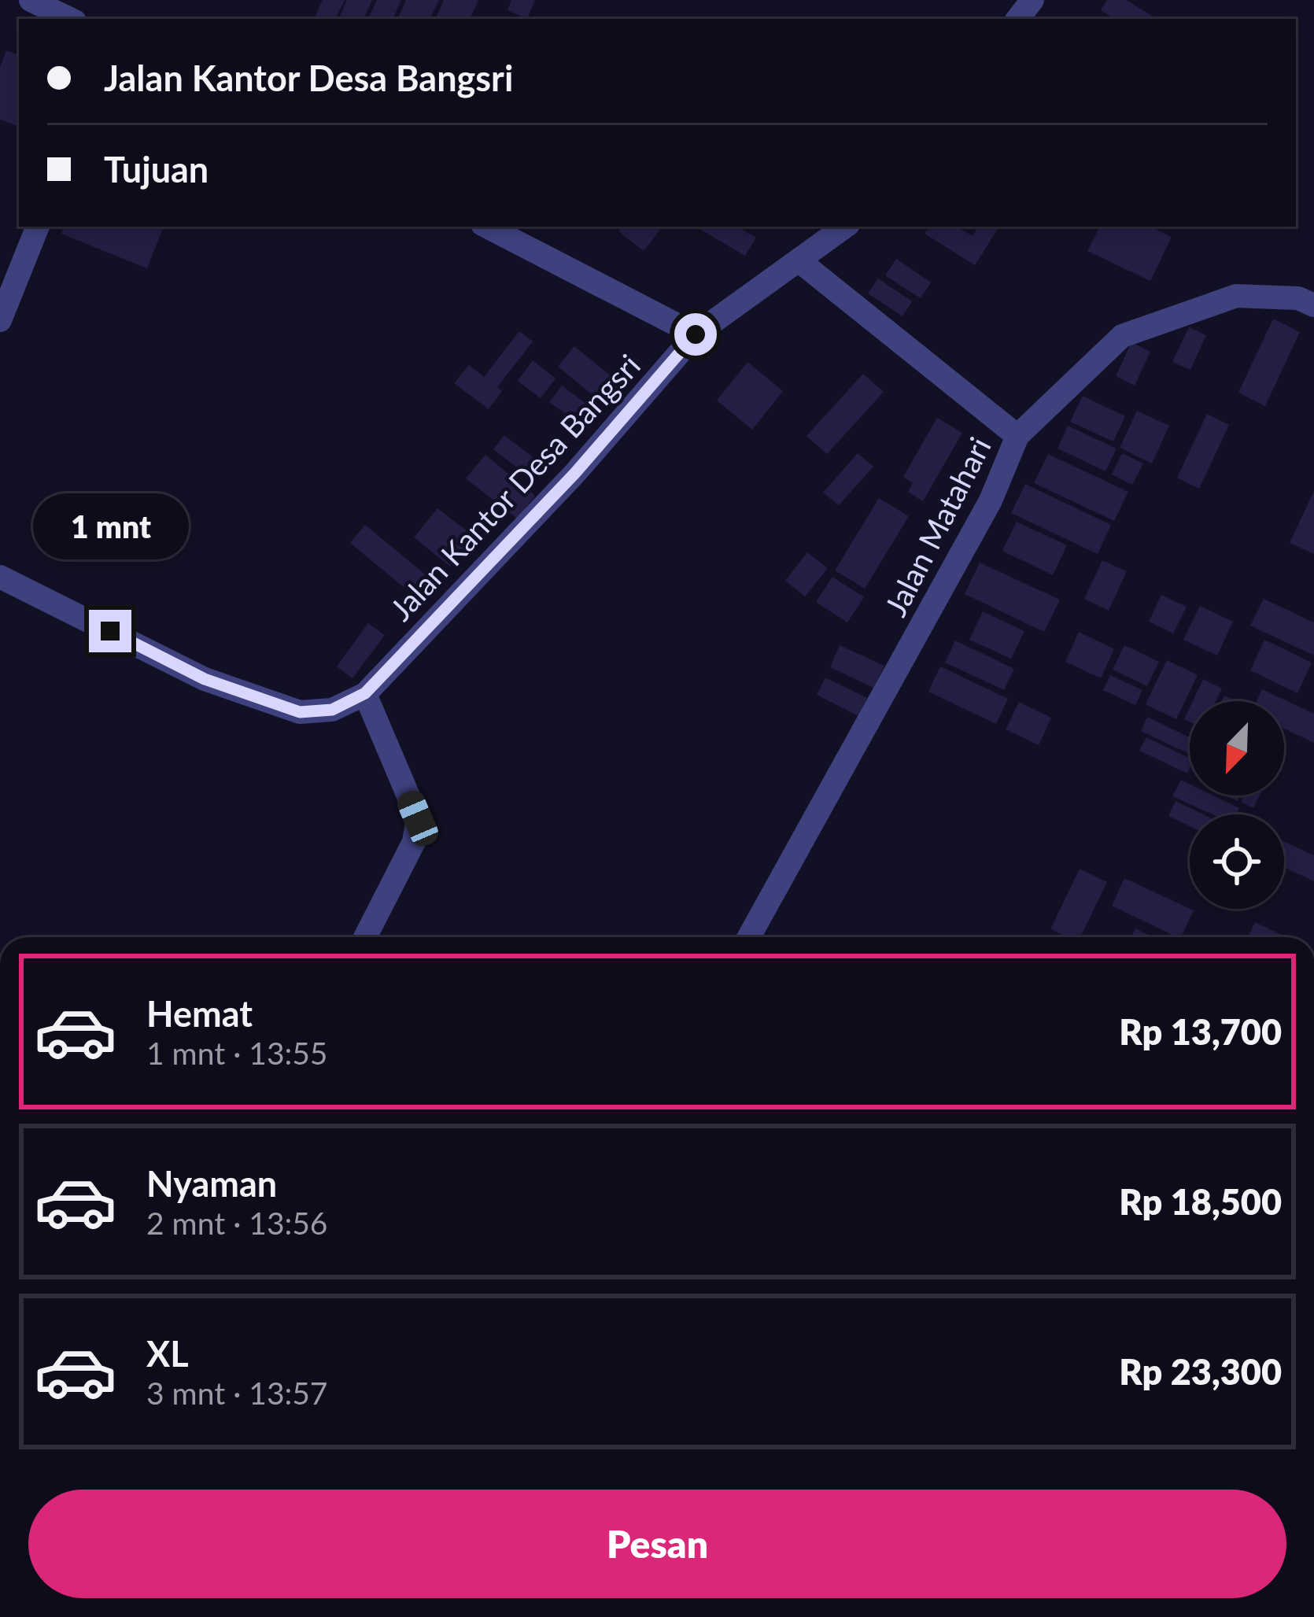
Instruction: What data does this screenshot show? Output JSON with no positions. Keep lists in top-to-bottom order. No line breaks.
{"streets":{"street":["Jalan Kantor Desa Bangsri","Jalan Matahari"]},"north":"bottom left","page":{"banner":["Jalan Kantor Desa Bangsri","Tujuan"],"bubble":"1 mnt","list":[{"name":"Hemat","note":"1 mnt · 13:55","value":"Rp 13,700"},{"name":"Nyaman","note":"2 mnt · 13:56","value":"Rp 18,500"},{"name":"XL","note":"3 mnt · 13:57","value":"Rp 23,300"}],"buttons":"Pesan"}}
